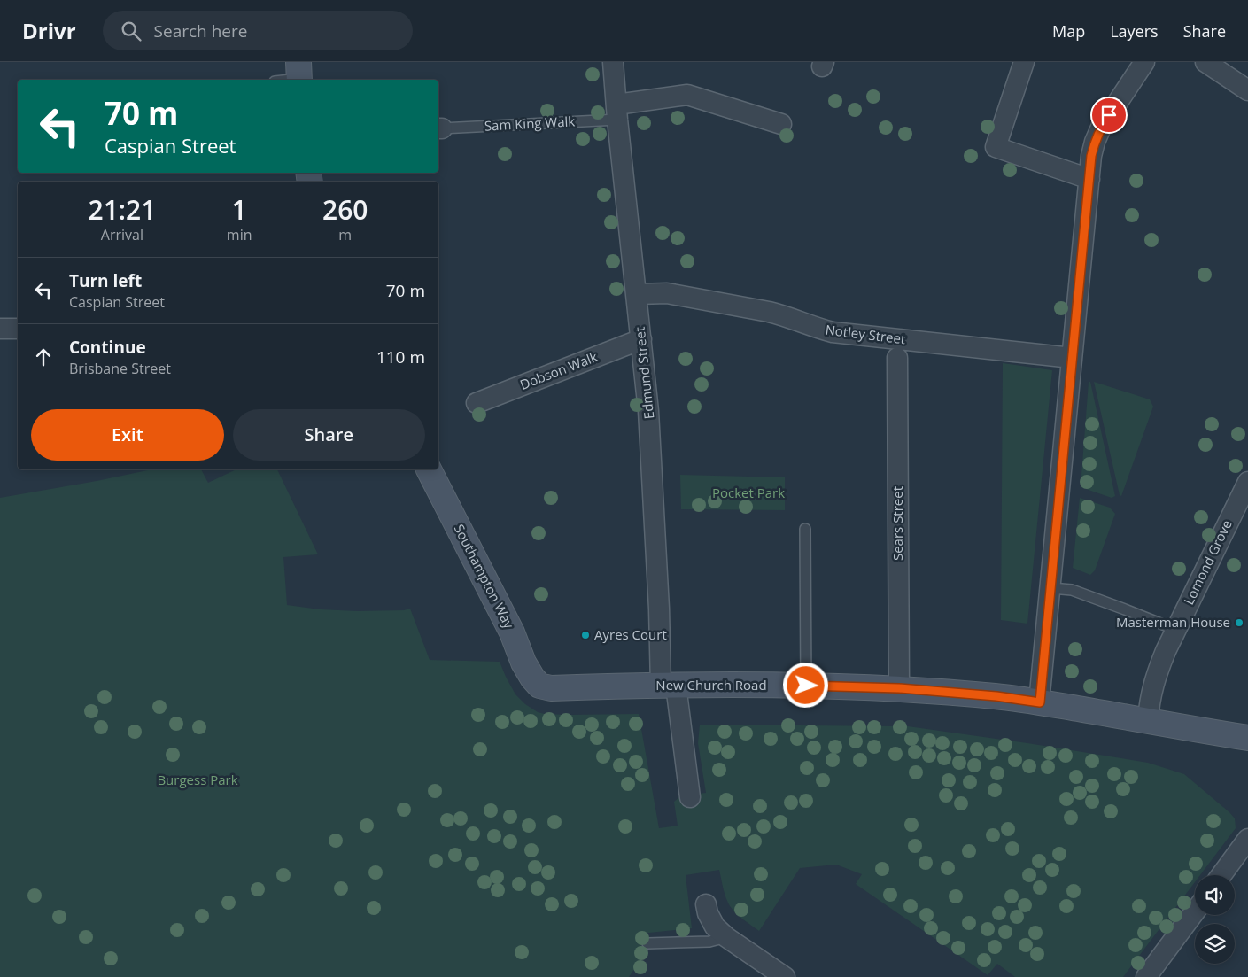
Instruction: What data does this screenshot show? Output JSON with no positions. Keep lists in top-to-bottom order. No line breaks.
{"streets":{"main road":["Southampton Way","New Church Road"],"street":["Notley Street","Dobson Walk","Edmund Street","Sears Street","Lomond Grove"],"lane":["Sam King Walk"]},"crossings":[["Sam King Walk","Edmund Street"],["Notley Street","Edmund Street"],["Dobson Walk","Edmund Street"],["Edmund Street","New Church Road"],["Sears Street","New Church Road"],["Lomond Grove","New Church Road"],["Southampton Way","New Church Road"]],"parks":["Pocket Park","Burgess Park"],"places":["Masterman House","Ayres Court"],"page":{"header":"Drivr","search":"Search here","nav":["Map","Layers","Share"],"turn":["70 m","Caspian Street"],"eta":["21:21","Arrival","1","min","260","m"],"list":[{"name":"Turn left","note":"Caspian Street","value":"70 m"},{"name":"Continue","note":"Brisbane Street","value":"110 m"}],"buttons":["Exit","Share"]}}
